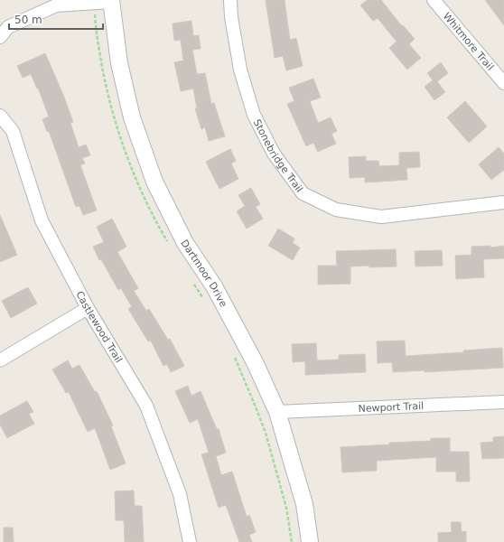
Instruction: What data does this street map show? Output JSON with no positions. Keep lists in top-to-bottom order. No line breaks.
{"streets":{"street":["Whitmore Trail","Stonebridge Trail","Dartmoor Drive","Castlewood Trail","Newport Trail"]},"crossings":[["Dartmoor Drive","Newport Trail"]],"scale_bar":"50 m"}
